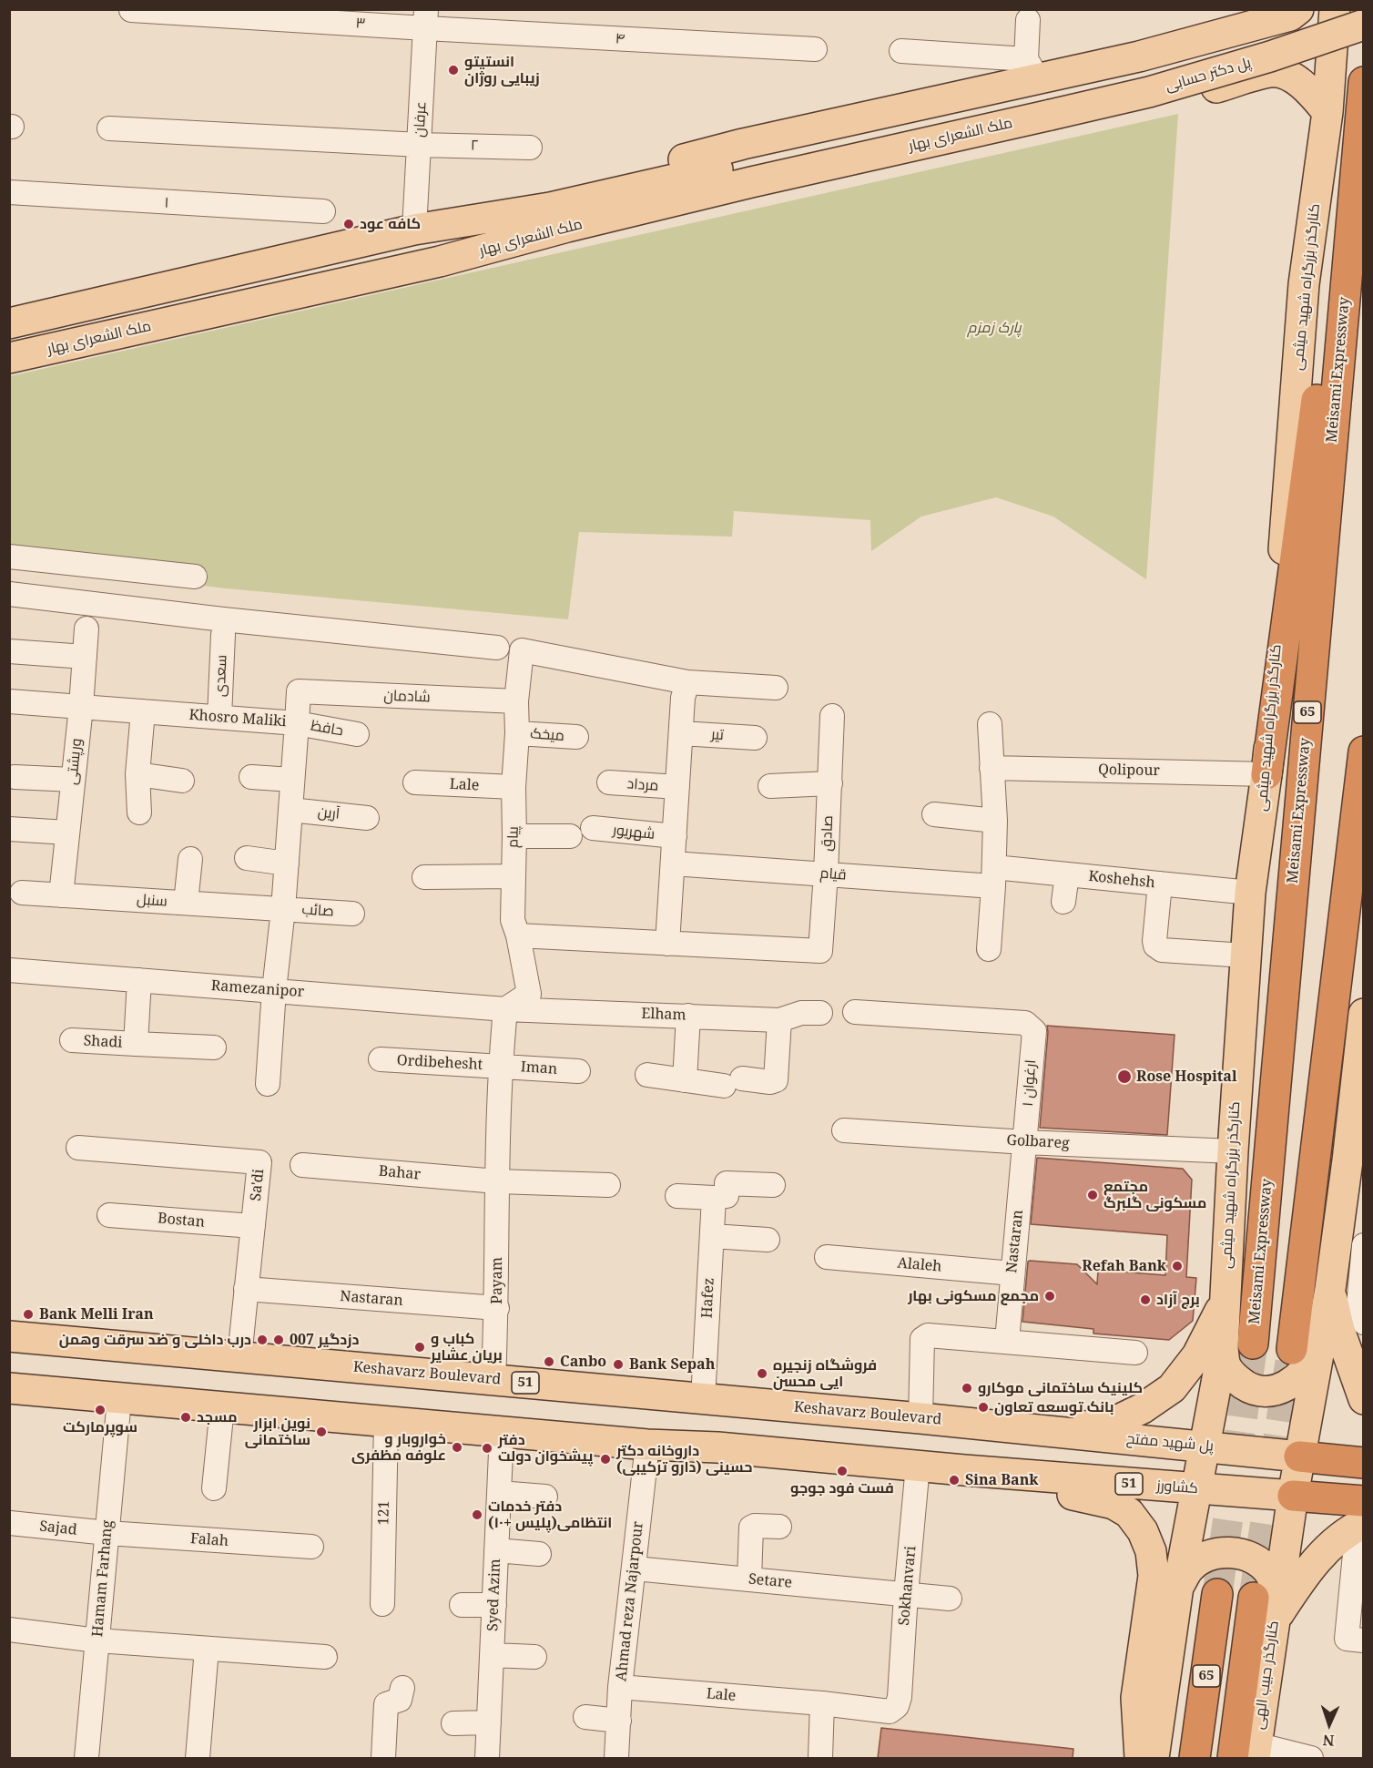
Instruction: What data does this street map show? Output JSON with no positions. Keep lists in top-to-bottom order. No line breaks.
{"streets":{"highway":["Meisami Expressway","65","51"],"main road":["پل دکتر حسابی","ملک الشعرای بهار","کنارگذر بزرگراه شهید میثمی","Keshavarz Boulevard","پل شهید مفتح","کشاورز"],"street":["۳","۴","عرفان","۲","۱","سعدی","شادمان","Khosro Maliki","حافظ","میخک","تیر","ورپشتی","Qolipour","Lale","مرداد","آرین","شهریور","صادق","پیام","قیام","Koshehsh","سنبل","صائب","Ramezanipor","Elham","Shadi","Ordibehesht","Iman","ارغوان ۱","Golbareg","Bahar","Sa'di","Bostan","Nastaran","Alaleh","Payam","Hafez","121","Sajad","Falah","Hamam Farhang","Setare","Sokhanvari","Syed Azim","Ahmad reza Najarpour"]},"crossings":[["۳","۴"],["۳","عرفان"],["۴","عرفان"],["پل دکتر حسابی","ملک الشعرای بهار"],["عرفان","ملک الشعرای بهار"],["عرفان","۲"],["کنارگذر بزرگراه شهید میثمی","Qolipour"],["کنارگذر بزرگراه شهید میثمی","Koshehsh"],["کنارگذر بزرگراه شهید میثمی","Golbareg"],["کنارگذر بزرگراه شهید میثمی","پل شهید مفتح"],["کنارگذر بزرگراه شهید میثمی","کشاورز"],["سعدی","Khosro Maliki"],["شادمان","Khosro Maliki"],["شادمان","حافظ"],["شادمان","پیام"],["Khosro Maliki","حافظ"],["Khosro Maliki","ورپشتی"],["Khosro Maliki","آرین"],["Khosro Maliki","سنبل"],["Khosro Maliki","صائب"],["Khosro Maliki","Ramezanipor"],["میخک","پیام"],["ورپشتی","سنبل"],["Lale","پیام"],["Lale","Sokhanvari"],["Lale","Ahmad reza Najarpour"],["صادق","قیام"],["پیام","Ramezanipor"],["پیام","Elham"],["پیام","Payam"],["قیام","Koshehsh"],["سنبل","صائب"],["Ramezanipor","Elham"],["Ramezanipor","Shadi"],["Ramezanipor","Payam"],["Elham","Payam"],["Ordibehesht","Iman"],["Ordibehesht","Payam"],["Iman","Payam"],["ارغوان ۱","Golbareg"],["ارغوان ۱","Nastaran"],["Golbareg","Nastaran"],["Bahar","Payam"],["Sa'di","Bostan"],["Sa'di","Nastaran"],["Sa'di","Keshavarz Boulevard"],["Nastaran","Alaleh"],["Nastaran","Payam"],["Payam","Keshavarz Boulevard"],["Hafez","Keshavarz Boulevard"],["Keshavarz Boulevard","پل شهید مفتح"],["51","پل شهید مفتح"],["51","کشاورز"],["51","121"],["51","Hamam Farhang"],["51","Sokhanvari"],["51","Syed Azim"],["51","Ahmad reza Najarpour"],["پل شهید مفتح","کشاورز"],["Sajad","Falah"],["Sajad","Hamam Farhang"],["Falah","Hamam Farhang"],["Setare","Sokhanvari"],["Setare","Ahmad reza Najarpour"]],"parks":["پارک زمزم"],"places":["انستیتو زیبایی روژان","کافه عود","Rose Hospital","مجتمع مسکونی گلبرگ","Refah Bank","مجمع مسکونی بهار","برج آزاد","Bank Melli Iran","درب داخلی و ضد سرقت وهمن","دزدگیر 007","کباب و بریان عشایر","Canbo","Bank Sepah","فروشگاه زنجیره ایی محسن","کلینیک ساختمانی موکارو","بانک توسعه تعاون","سوپرمارکت","مسجد","نوین ابزار ساختمانی","خواروبار و علوفه مظفری","دفتر پیشخوان دولت","داروخانه دکتر حسینی (دارو ترکیبی)","فست فود جوجو","Sina Bank","دفتر خدمات انتظامی(پلیس +۱۰)"],"north":"bottom"}
